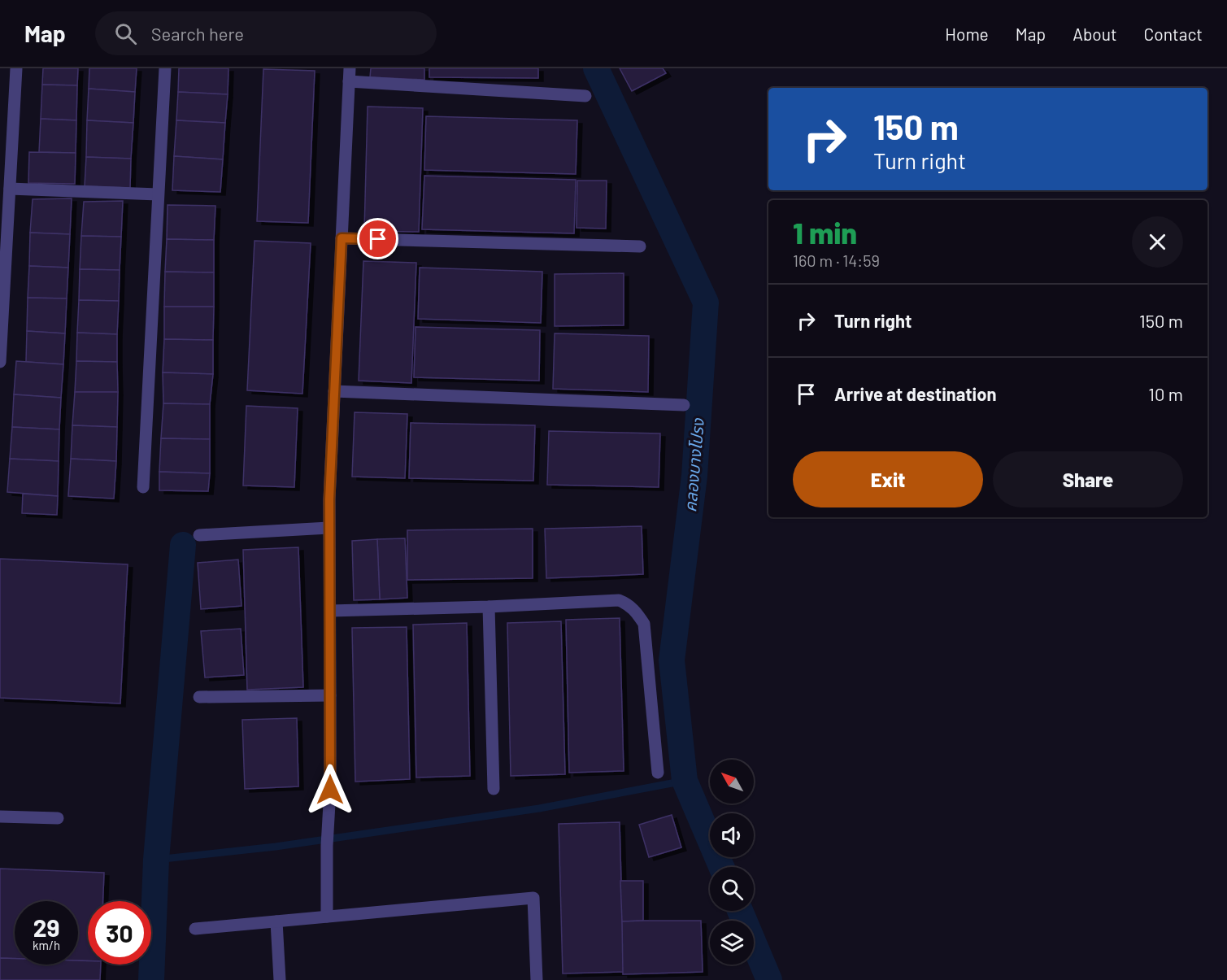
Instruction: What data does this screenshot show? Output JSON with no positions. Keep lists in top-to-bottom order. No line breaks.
{"water":["คลองบางโปรง"],"north":"top left","page":{"header":"Map","search":"Search here","nav":["Home","Map","About","Contact"],"turn":["150 m","Turn right"],"heading":["1 min","160 m · 14:59"],"list":[{"name":"Turn right","value":"150 m"},{"name":"Arrive at destination","value":"10 m"}],"buttons":["Exit","Share"],"speed":"29 km/h","limit":"30"}}
